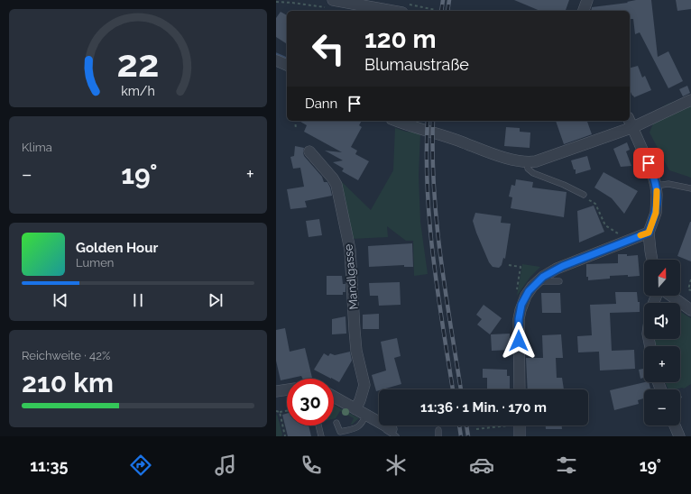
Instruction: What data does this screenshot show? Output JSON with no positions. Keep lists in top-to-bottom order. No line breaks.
{"streets":{"street":["Mandlgasse"]},"north":"top","page":{"turn":["120 m","Blumaustraße"],"then":"Dann","tile":["Klima",["Reichweite · 42%","210 km"]],"heat":["−","19°","+"],"song":["Golden Hour","Lumen"],"map_buttons":["+","−"],"limit":"30","trip":"11:36 · 1 Min. · 170 m","tabs":["11:35","19°"],"gauge":["22","km/h"]}}
